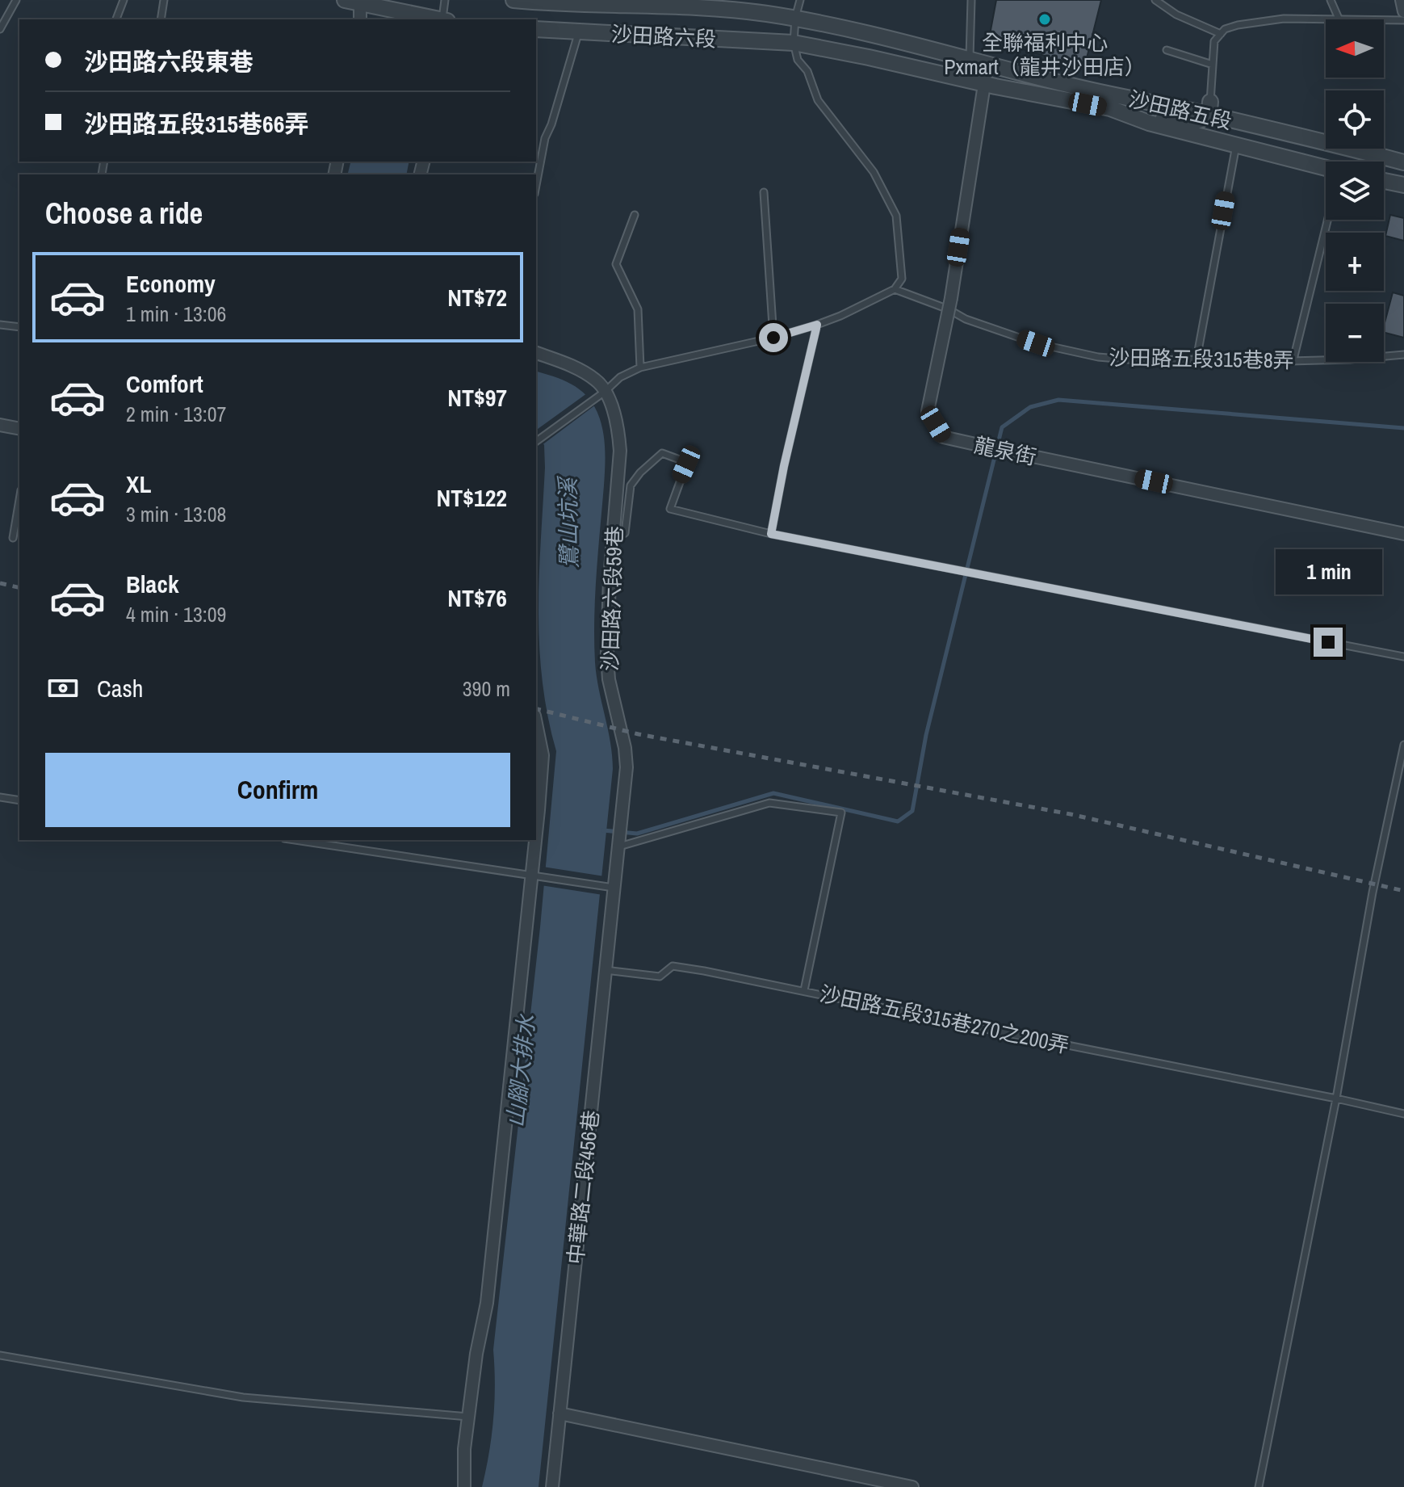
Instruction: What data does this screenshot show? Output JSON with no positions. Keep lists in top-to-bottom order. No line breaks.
{"streets":{"street":["沙田路六段","沙田路五段","龍泉街","沙田路六段59巷","中華路二段456巷"],"lane":["沙田路五段315巷8弄","沙田路五段315巷270之200弄"]},"crossings":[["沙田路六段","沙田路五段"],["沙田路五段","龍泉街"],["沙田路六段59巷","沙田路五段315巷270之200弄"],["沙田路六段59巷","中華路二段456巷"]],"water":["鷺山坑溪","山腳大排水"],"places":["全聯福利中心 Pxmart（龍井沙田店）"],"north":"left","page":{"map_buttons":["+","−"],"banner":["沙田路六段東巷","沙田路五段315巷66弄"],"heading":"Choose a ride","list":[{"name":"Economy","note":"1 min · 13:06","value":"NT$72"},{"name":"Comfort","note":"2 min · 13:07","value":"NT$97"},{"name":"XL","note":"3 min · 13:08","value":"NT$122"},{"name":"Black","note":"4 min · 13:09","value":"NT$76"}],"bubble":"1 min","pay":["Cash","390 m"],"buttons":"Confirm"}}
